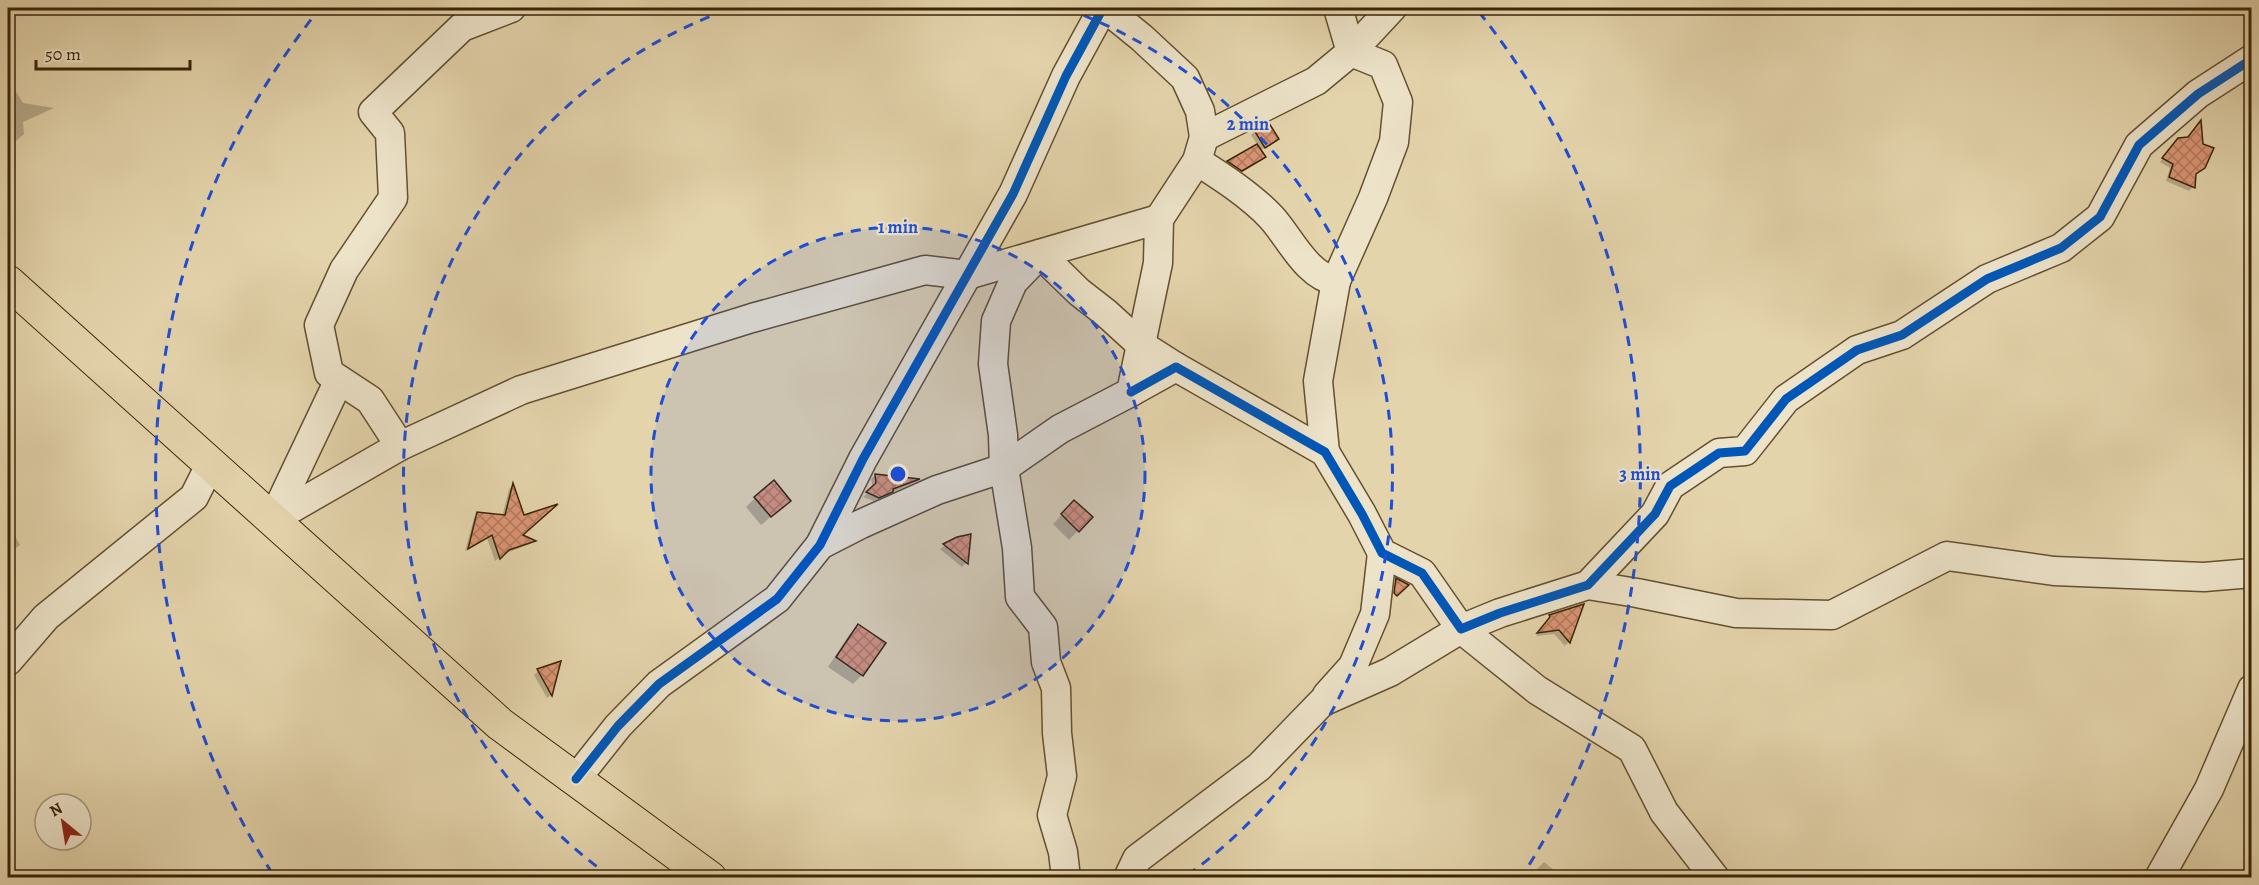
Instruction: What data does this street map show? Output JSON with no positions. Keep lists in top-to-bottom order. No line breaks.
{"scale_bar":"50 m","north":"top left","rings":["2 min","1 min","3 min"]}
